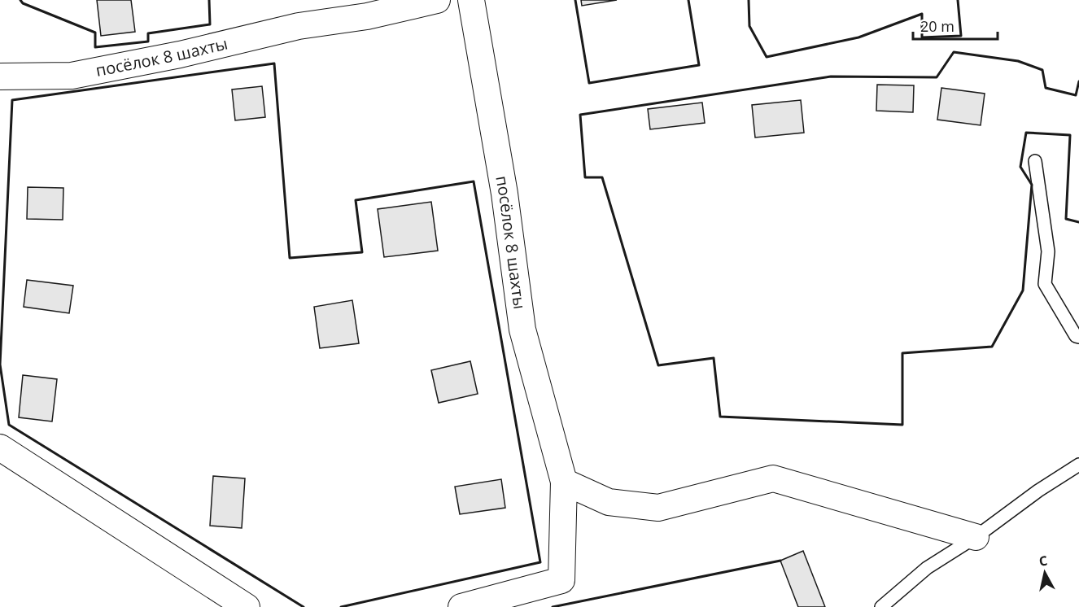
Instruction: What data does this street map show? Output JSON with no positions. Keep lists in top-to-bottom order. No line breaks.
{"streets":{"street":["посёлок 8 шахты"]},"scale_bar":"20 m","north":"top"}
